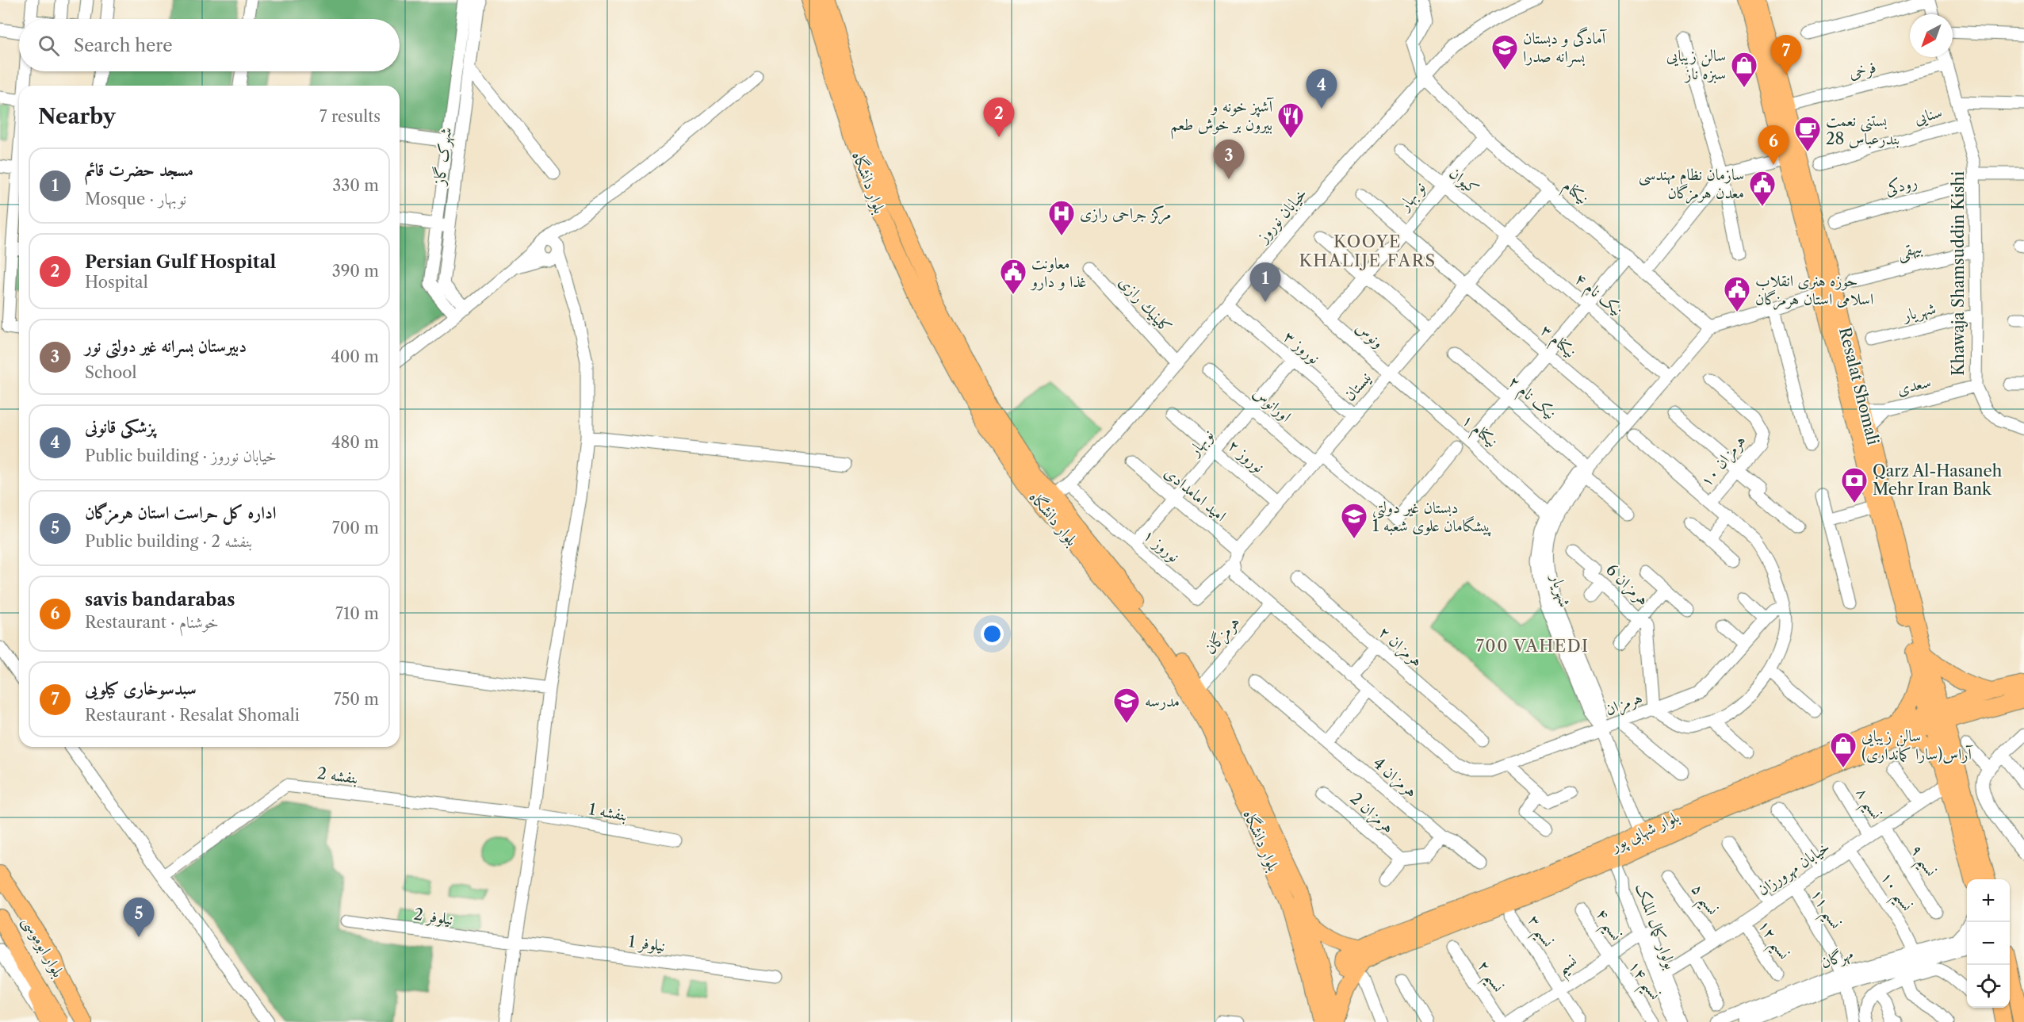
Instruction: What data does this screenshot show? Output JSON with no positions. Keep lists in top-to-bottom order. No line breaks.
{"streets":{"main road":["بلوار دانشگاه","Resalat Shomali","بلوار شهابی پور","بلوار ابوموسی"],"street":["فرخی","سنایی","شهرک گاز","کیوان","رودکی","نیکنام","نو بهار","خیابان نوروز","بیهقی","Khawaja Shamsuddin Kishi","نیک نام ۴","كلينيك رازی","شهریار","ونوس","نیکنام ۳","نوروز ۳","سعدی","نیستان","نیک نام ۲","اورانوس","نیکنام ۱","نوبهار","نوروز ۲","هرمزان ۱۰","امید امامدادی","نوروز ۱","هرمزان 6","هرمزگان","هرمزان ۲","هرمزان","بنفشه 2","هرمزان 4","نسیم ۸","بنفشه 1","هرمزان 2","نسیم ۹","خیابان مهرورزان","نسیم ۱۰","نسیم ۵","نسیم ۱۱","نیلوفر 2","نسیم ۴","بولوار کمال الملک","نسیم ۳","نسیم ۱۲","نیلوفر 1","مهرگان","نسیم","نسیم ۲","نسیم ۱۴"]},"crossings":[["فرخی","Khawaja Shamsuddin Kishi"],["فرخی","Resalat Shomali"],["سنایی","Khawaja Shamsuddin Kishi"],["کیوان","نو بهار"],["کیوان","نیک نام ۴"],["کیوان","نیستان"],["بلوار دانشگاه","خیابان نوروز"],["بلوار دانشگاه","هرمزگان"],["رودکی","Khawaja Shamsuddin Kishi"],["نیکنام","نو بهار"],["نیکنام","خیابان نوروز"],["نیکنام","شهریار"],["نیکنام","نیستان"],["نو بهار","ونوس"],["نو بهار","نیکنام ۳"],["خیابان نوروز","كلينيك رازی"],["خیابان نوروز","نوروز ۳"],["خیابان نوروز","نوروز ۱"],["بیهقی","Khawaja Shamsuddin Kishi"],["Khawaja Shamsuddin Kishi","شهریار"],["Khawaja Shamsuddin Kishi","سعدی"],["نیک نام ۴","شهریار"],["نیک نام ۴","نیستان"],["شهریار","نیکنام ۳"],["شهریار","نیک نام ۲"],["شهریار","نیکنام ۱"],["شهریار","هرمزان"],["شهریار","بلوار شهابی پور"],["ونوس","نیستان"],["ونوس","نیکنام ۱"],["نیکنام ۳","نیستان"],["نوروز ۳","نیستان"],["نوروز ۳","نوبهار"],["سعدی","Resalat Shomali"],["نیستان","اورانوس"],["نیستان","نیکنام ۱"],["نیستان","نوروز ۲"],["نیستان","امید امامدادی"],["نیستان","نوروز ۱"],["Resalat Shomali","بلوار شهابی پور"],["Resalat Shomali","خیابان مهرورزان"],["اورانوس","نوبهار"],["نوبهار","نوروز ۲"],["نوبهار","امید امامدادی"],["نوبهار","نوروز ۱"],["امید امامدادی","نوروز ۱"],["هرمزان 6","هرمزان"],["هرمزگان","هرمزان"],["بنفشه 2","بنفشه 1"],["نسیم ۸","خیابان مهرورزان"],["نسیم ۹","خیابان مهرورزان"],["خیابان مهرورزان","نسیم ۱۰"],["خیابان مهرورزان","نسیم ۵"],["خیابان مهرورزان","نسیم ۱۱"],["خیابان مهرورزان","بولوار کمال الملک"],["خیابان مهرورزان","نسیم ۱۲"],["نسیم ۱۰","مهرگان"],["نسیم ۱۱","مهرگان"],["نیلوفر 2","نیلوفر 1"],["نسیم ۴","نسیم"],["نسیم ۴","نسیم ۱۴"],["بولوار کمال الملک","نسیم"],["نسیم ۳","نسیم"],["نسیم","نسیم ۱۴"]],"districts":["KOOYE KHALIJE FARS","700 VAHEDI"],"places":{"school or university":["آمادگی و دبستان بسرانه صدرا","دبستان غیر دولتی پیشگامان علوی شعبه 1","مدرسه"],"shop":["سالن زیبایی سبزه ناز","سالن زیبایی آراس(سارا کمانداری)"],"restaurant":["آشپز خونه و بیرون بر خوش طعم"],"cafe":["بستنی نعمت بندرعباس 28"],"public building":["سازمان نظام مهندسی معدن هرمزگان","معاونت غذا و دارو","حوزه هنری انقلاب اسلامی استان هرمزگان"],"hospital":["مرکز جراحی رازی"],"bank":["Qarz Al-Hasaneh Mehr Iran Bank"]},"north":"bottom left","page":{"search":"Search here","pins":["7","4","2","6","3","1","5"],"heading":["Nearby","7 results"],"list":[{"mark":"1","name":"مسجد حضرت قائم","note":"Mosque · نوبهار","value":"330 m"},{"mark":"2","name":"Persian Gulf Hospital","note":"Hospital","value":"390 m"},{"mark":"3","name":"دبیرستان بسرانه غیر دولتی نور","note":"School","value":"400 m"},{"mark":"4","name":"پزشکی قانونی","note":"Public building · خیابان نوروز","value":"480 m"},{"mark":"5","name":"اداره کل حراست استان هرمزگان","note":"Public building · بنفشه 2","value":"700 m"},{"mark":"6","name":"savis bandarabas","note":"Restaurant · خوشنام","value":"710 m"},{"mark":"7","name":"سبدسوخاری کیلویی","note":"Restaurant · Resalat Shomali","value":"750 m"}],"map_buttons":["+","−"]}}
